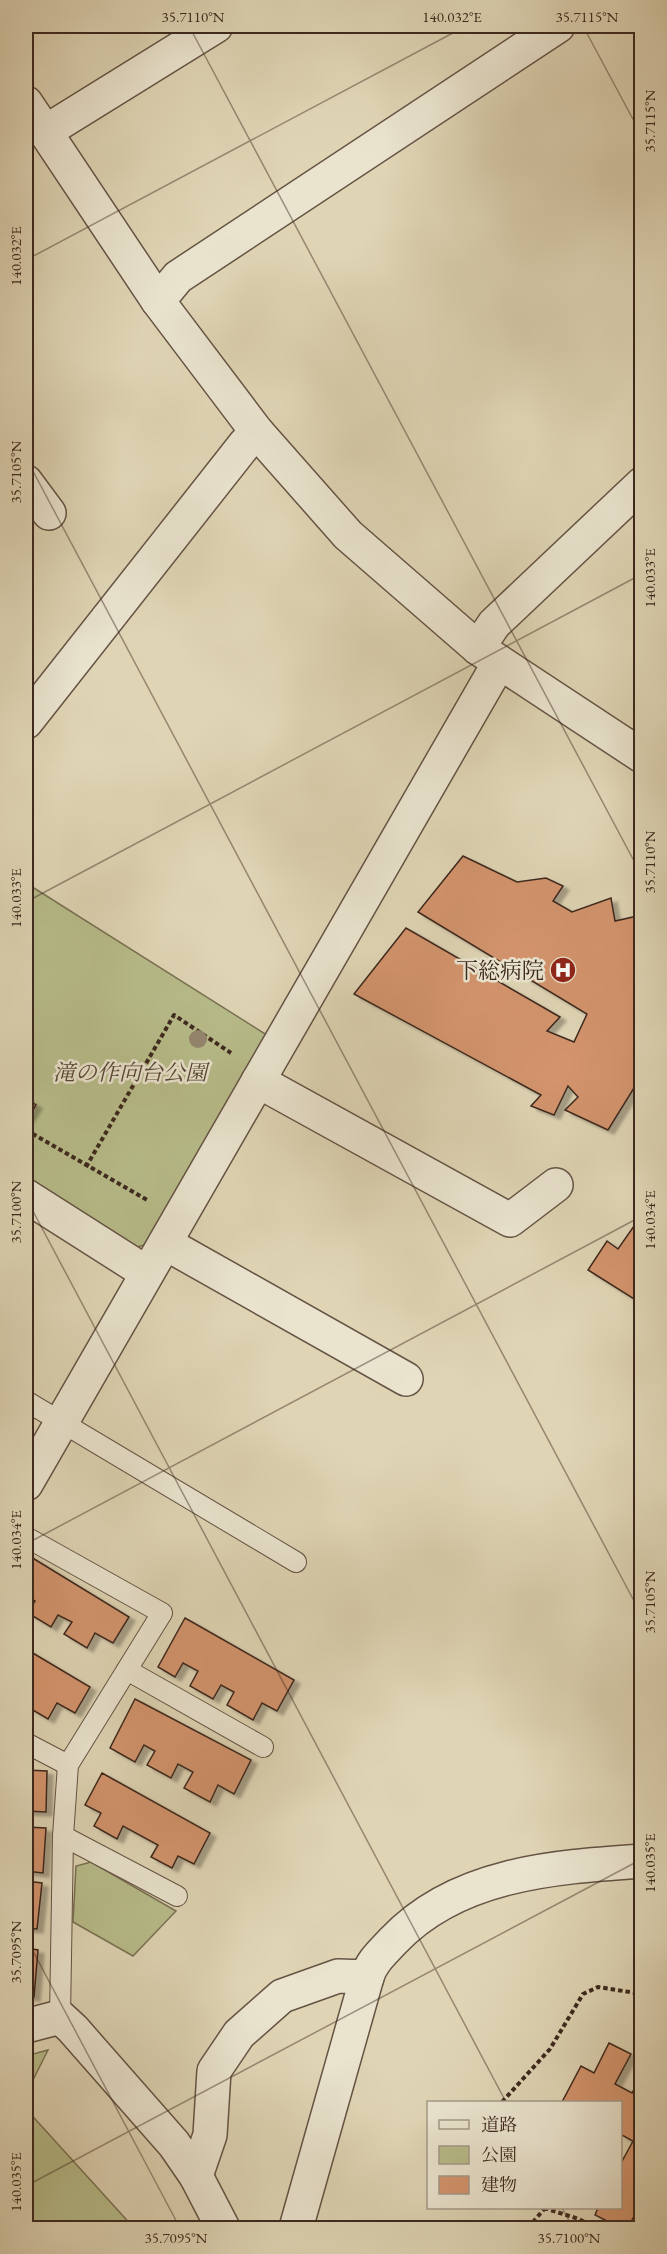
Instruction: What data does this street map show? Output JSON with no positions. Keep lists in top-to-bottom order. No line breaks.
{"parks":["滝の作向台公園"],"places":{"hospital":["下総病院"]},"legend":["道路","公園","建物"],"coordinates":["35.7110°N","140.032°E","35.7115°N","35.7105°N","140.033°E","35.7100°N","140.034°E","140.035°E","35.7095°N"]}
